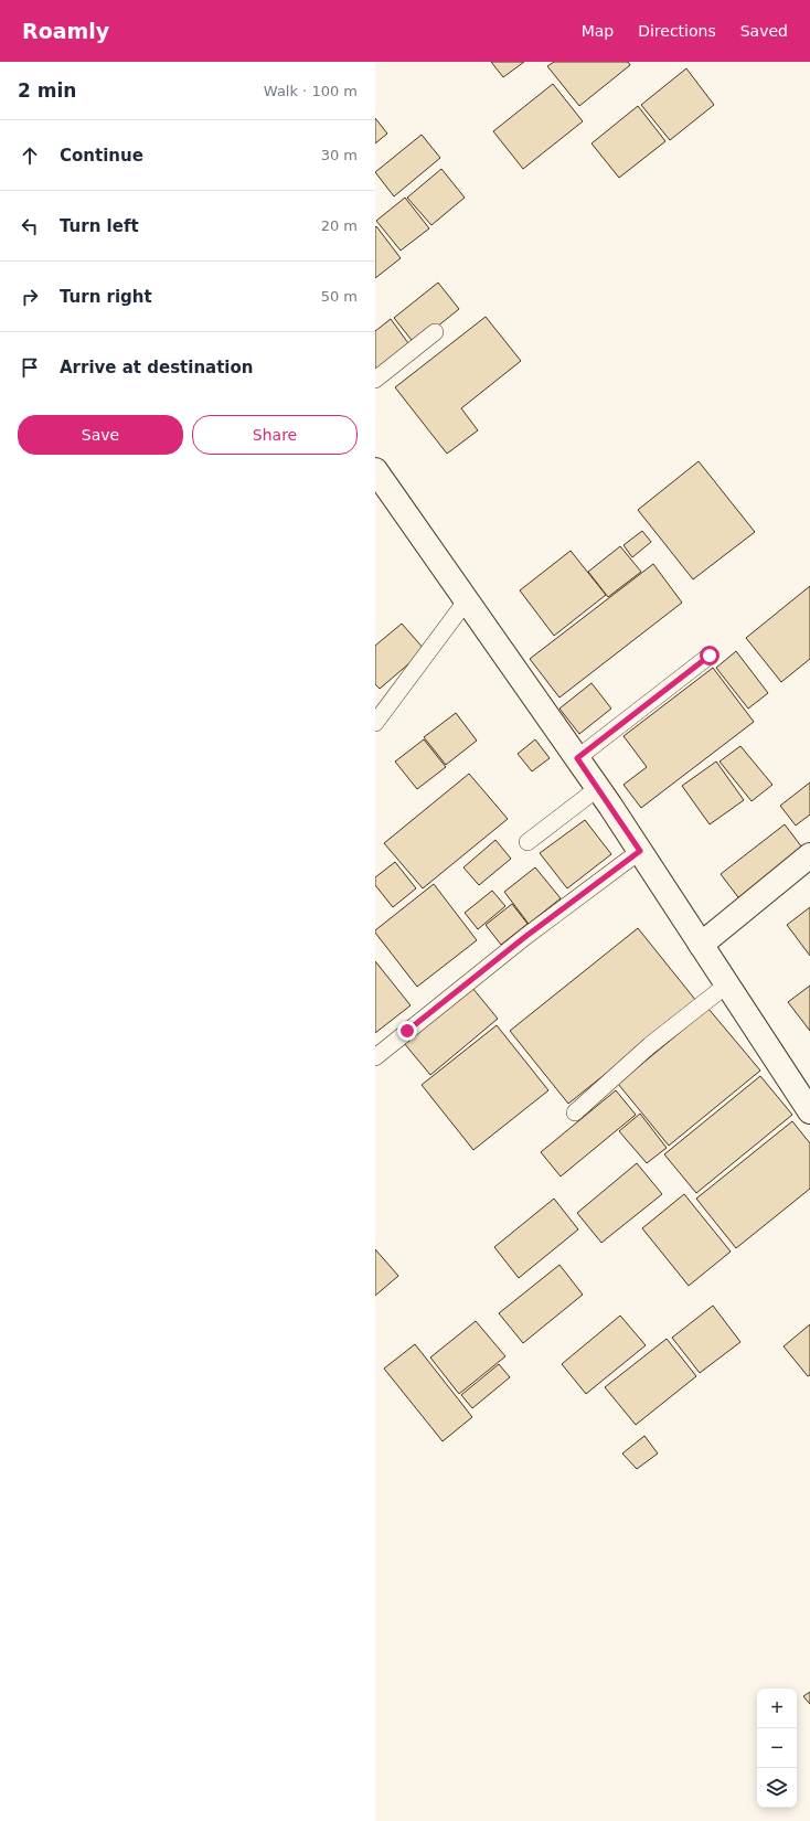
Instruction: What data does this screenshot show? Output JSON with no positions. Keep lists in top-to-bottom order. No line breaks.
{"page":{"header":"Roamly","nav":["Map","Directions","Saved"],"heading":["2 min","Walk · 100 m"],"list":[["Continue","30 m"],["Turn left","20 m"],["Turn right","50 m"],"Arrive at destination"],"buttons":["Save","Share"],"map_buttons":["+","−"]}}
